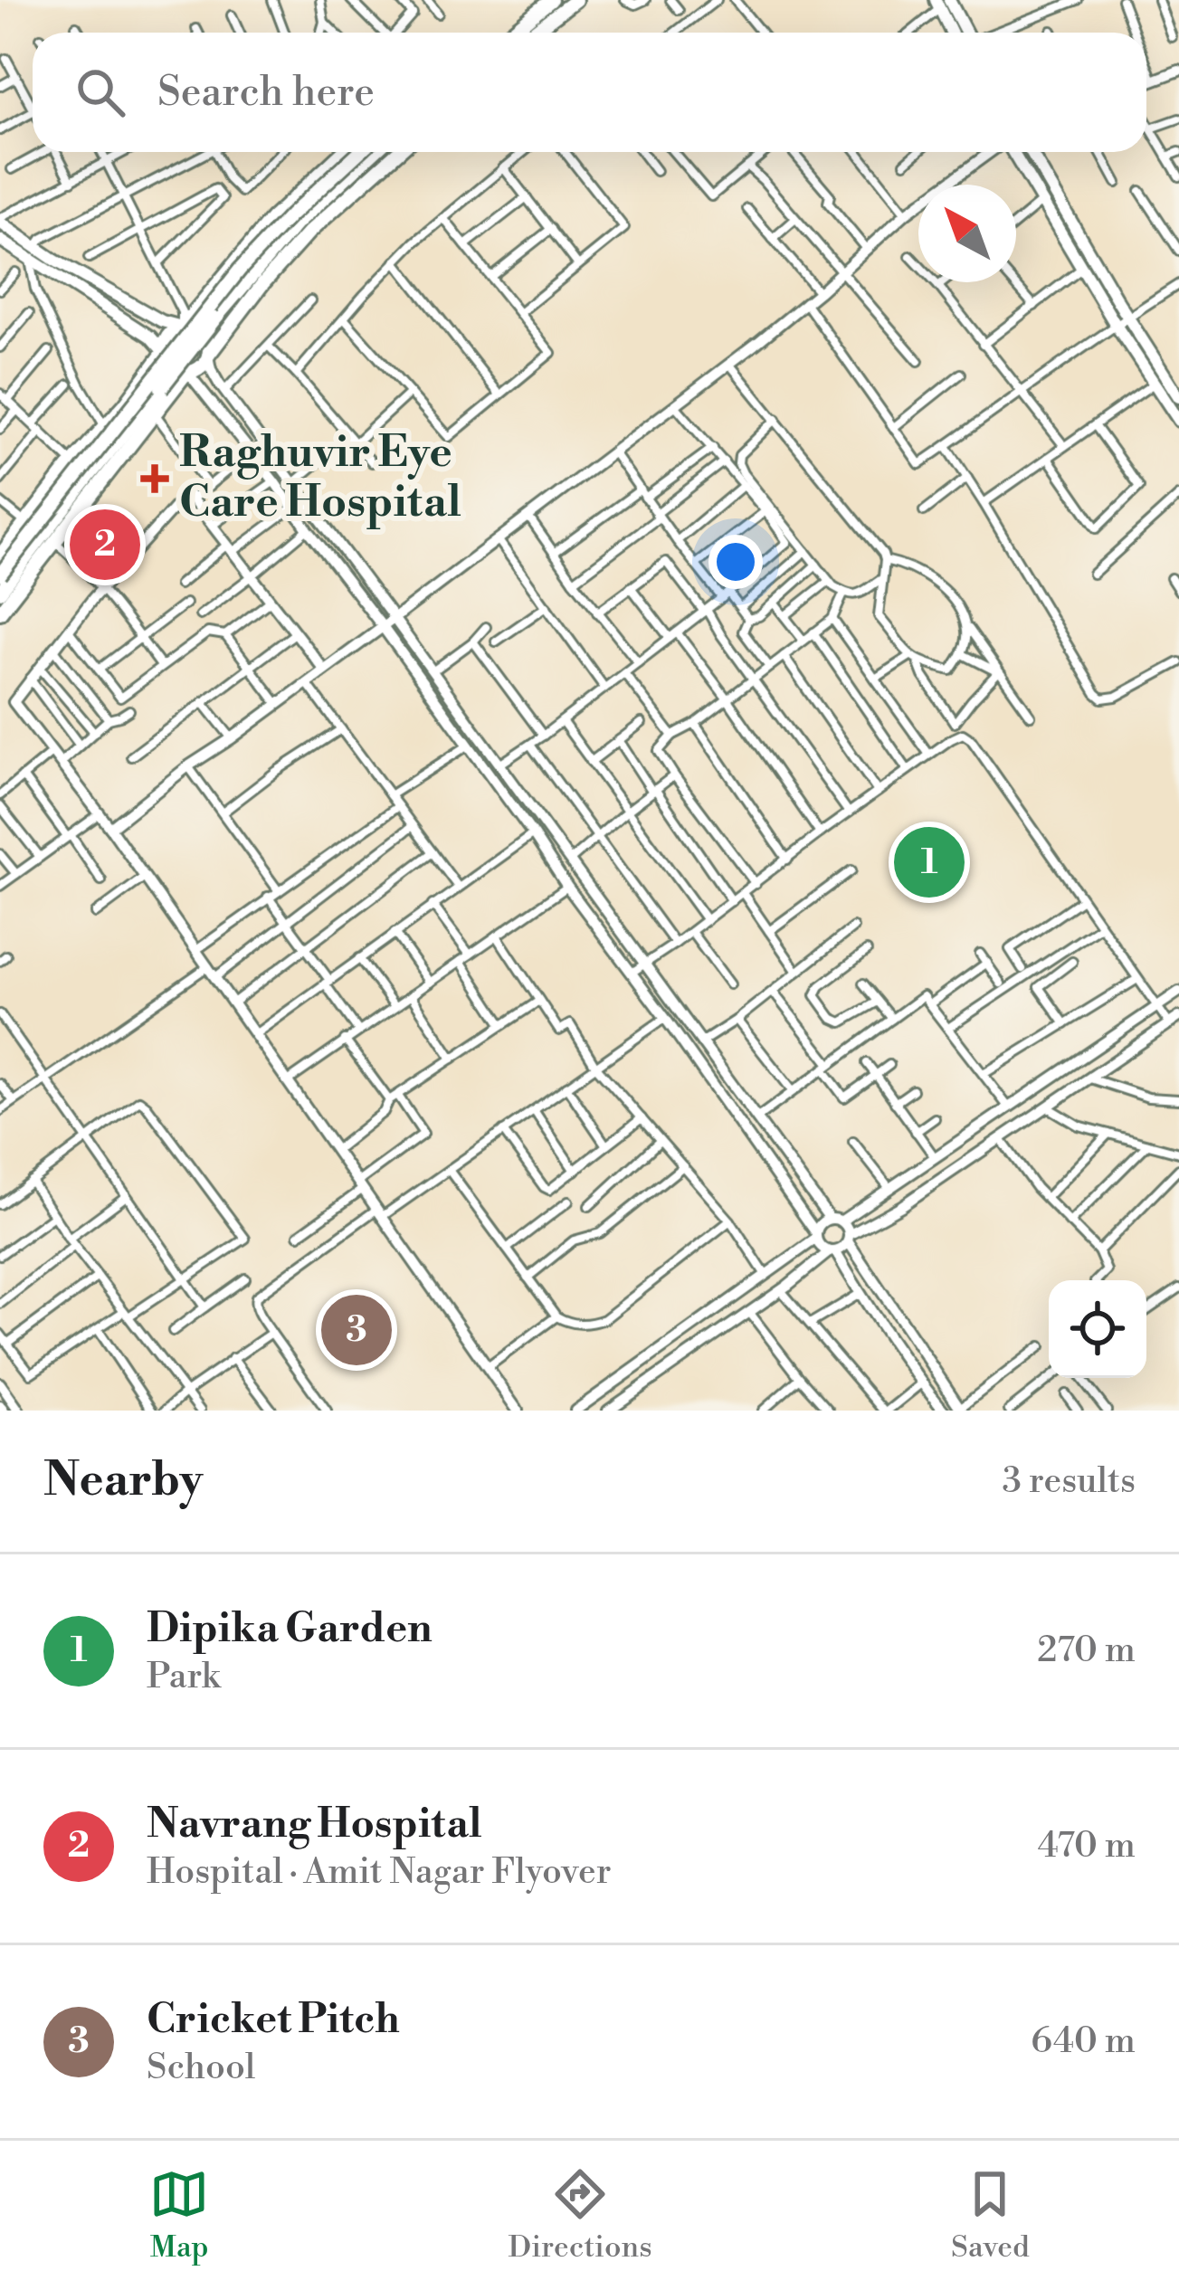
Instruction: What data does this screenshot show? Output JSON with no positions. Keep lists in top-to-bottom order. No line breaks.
{"places":{"health":["Raghuvir Eye Care Hospital"]},"north":"top left","page":{"search":"Search here","pins":["2","1","3"],"heading":["Nearby","3 results"],"list":[{"mark":"1","name":"Dipika Garden","note":"Park","value":"270 m"},{"mark":"2","name":"Navrang Hospital","note":"Hospital · Amit Nagar Flyover","value":"470 m"},{"mark":"3","name":"Cricket Pitch","note":"School","value":"640 m"}],"nav":["Map","Directions","Saved"]}}
